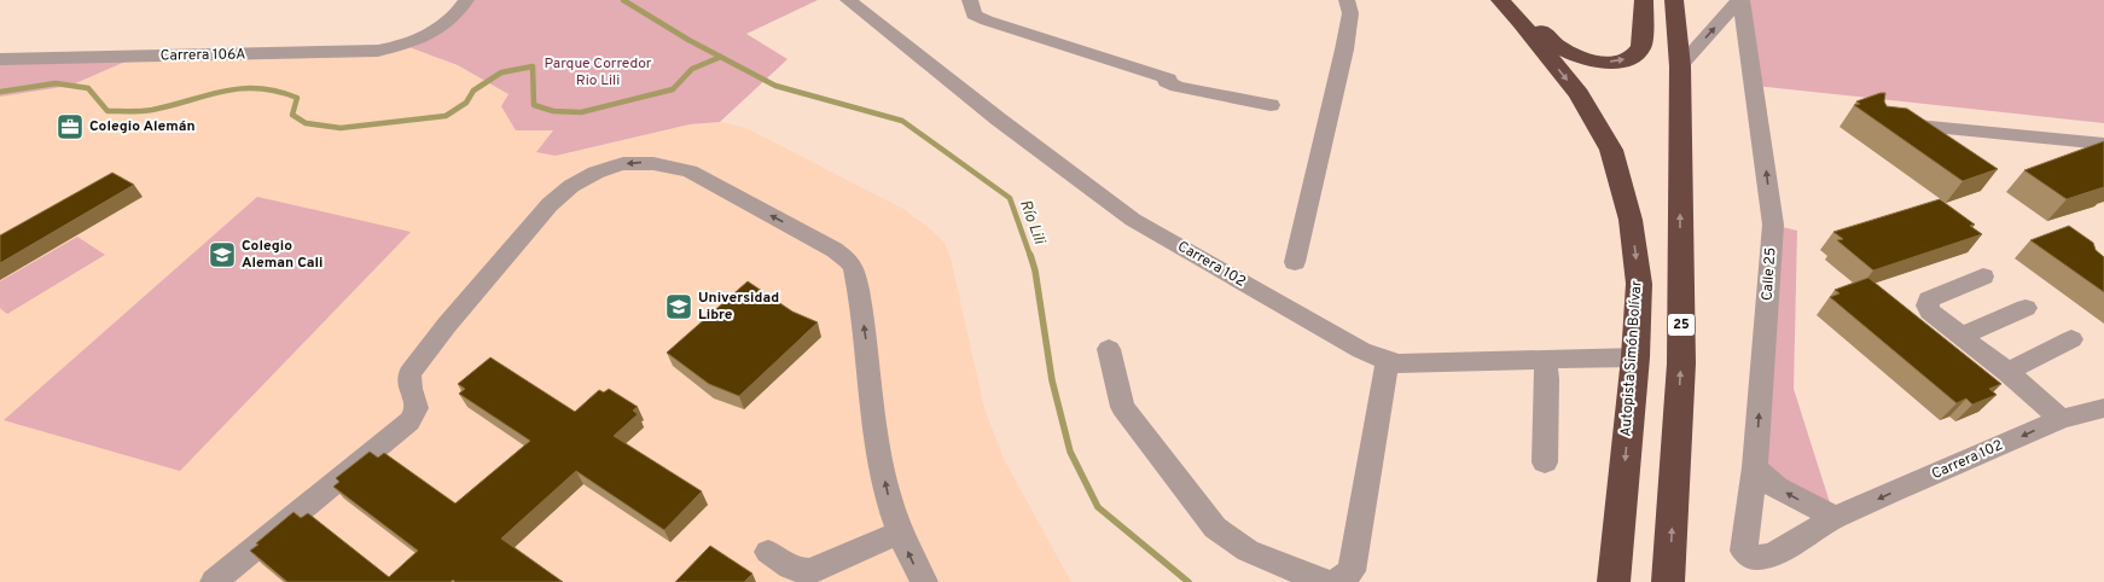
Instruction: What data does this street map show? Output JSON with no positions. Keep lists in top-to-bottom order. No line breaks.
{"streets":{"highway":["25","Autopista Simón Bolívar"],"street":["Carrera 106A","Carrera 102","Calle 25"]},"crossings":[["Carrera 102","Calle 25"],["Carrera 102","Autopista Simón Bolívar"],["Calle 25","25"]],"one_way":["Calle 25"],"water":["Río Lili"],"parks":["Parque Corredor Rio Lili"],"places":{"office":["Colegio Alemán"],"school or university":["Colegio Aleman Cali","Universidad Libre"]}}
